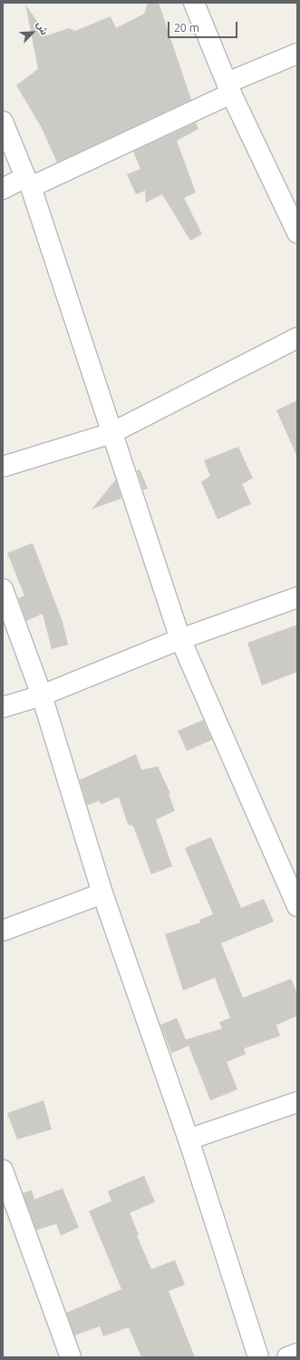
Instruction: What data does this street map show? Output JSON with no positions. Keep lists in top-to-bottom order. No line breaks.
{"scale_bar":"20 m","north":"top right"}
